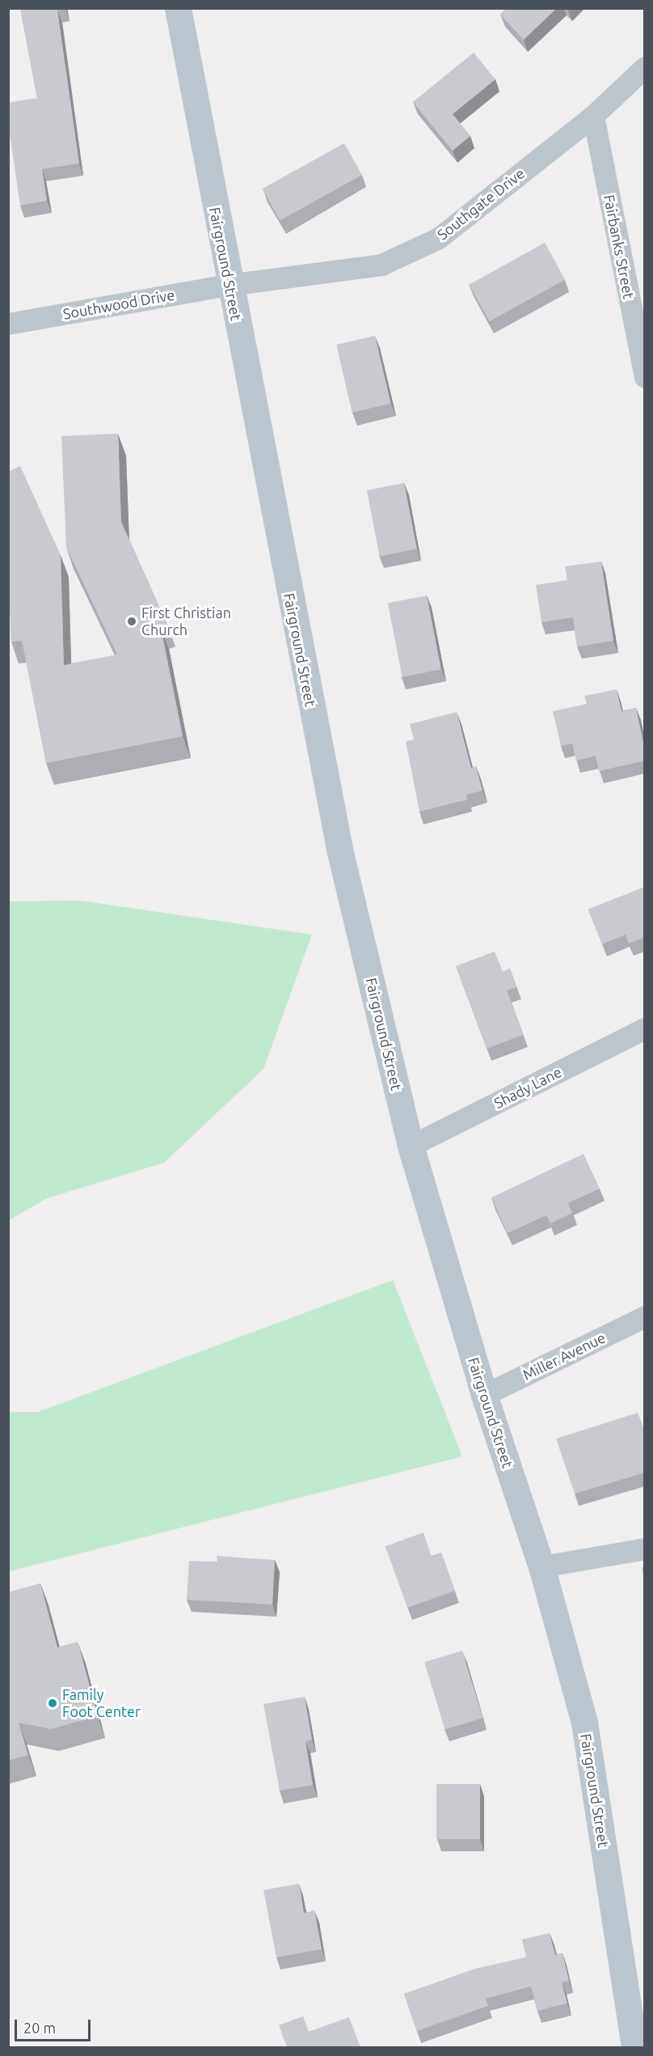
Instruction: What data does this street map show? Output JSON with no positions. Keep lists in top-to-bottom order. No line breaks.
{"streets":{"street":["Southgate Drive","Fairbanks Street","Fairground Street","Southwood Drive","Shady Lane","Miller Avenue"]},"crossings":[["Southgate Drive","Fairbanks Street"],["Southgate Drive","Fairground Street"],["Southgate Drive","Southwood Drive"],["Fairground Street","Southwood Drive"],["Fairground Street","Shady Lane"],["Fairground Street","Miller Avenue"]],"places":["First Christian Church","Family Foot Center"],"scale_bar":"20 m"}
